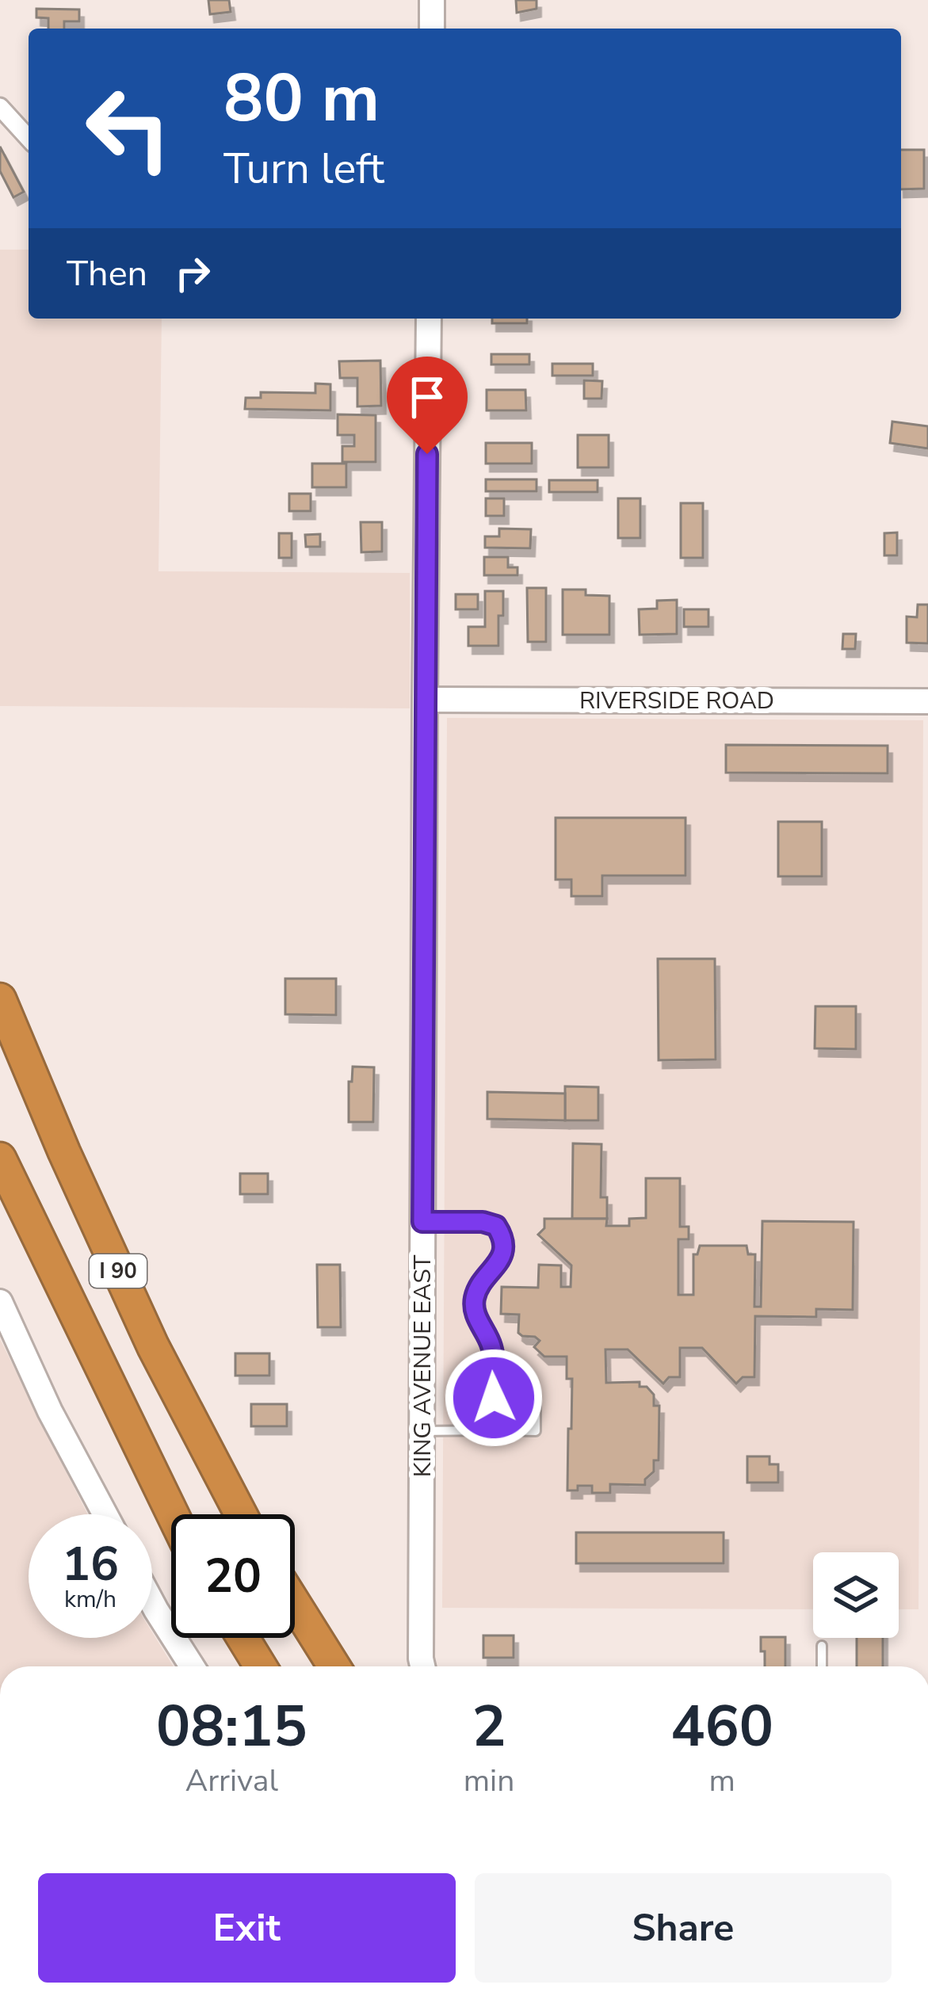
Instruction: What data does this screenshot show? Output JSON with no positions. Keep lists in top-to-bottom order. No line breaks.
{"streets":{"highway":["I 90"],"main road":["RIVERSIDE ROAD","KING AVENUE EAST"]},"crossings":[["RIVERSIDE ROAD","KING AVENUE EAST"]],"page":{"turn":["80 m","Turn left"],"then":"Then","speed":"16 km/h","limit":"20","eta":["08:15","Arrival","2","min","460","m"],"buttons":["Exit","Share"]}}
